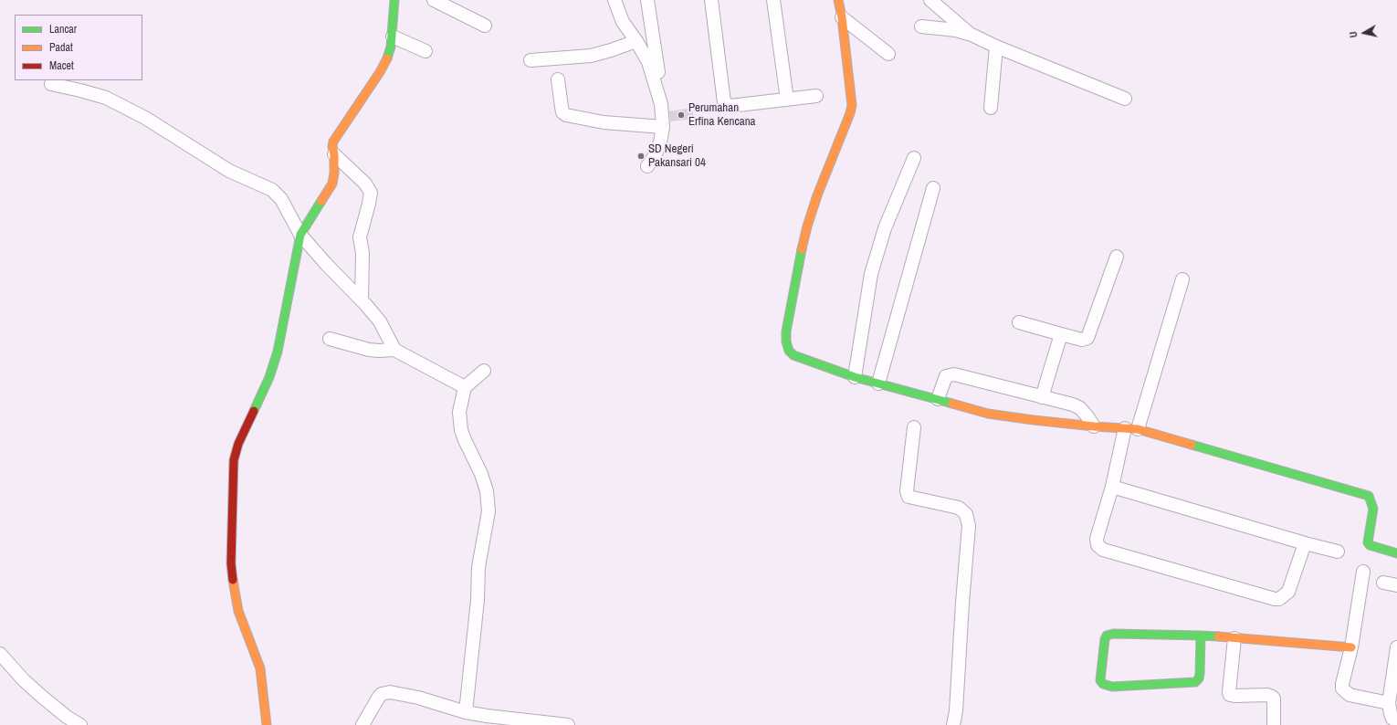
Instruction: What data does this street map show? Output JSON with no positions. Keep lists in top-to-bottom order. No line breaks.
{"places":["Perumahan Erfina Kencana","SD Negeri Pakansari 04"],"legend":["Lancar","Padat","Macet"],"north":"left"}
